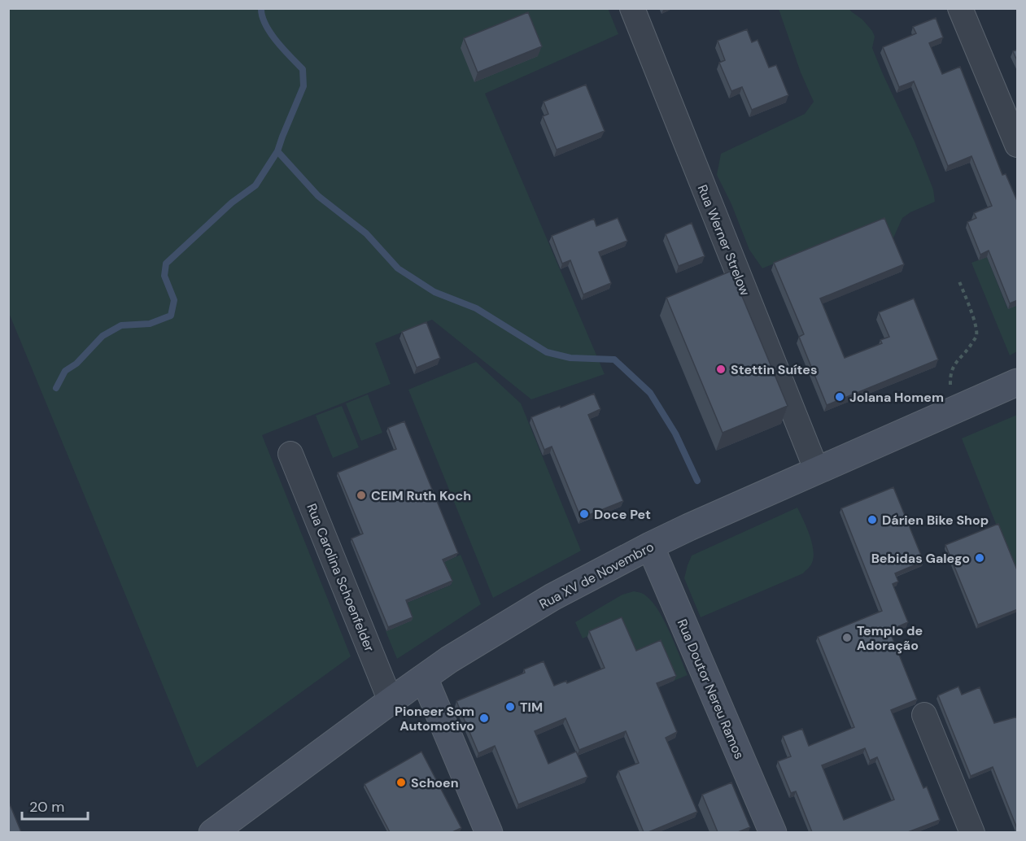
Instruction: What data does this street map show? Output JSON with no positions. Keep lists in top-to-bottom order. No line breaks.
{"streets":{"main road":["Rua XV de Novembro","Rua Doutor Nereu Ramos"],"street":["Rua Werner Strelow","Rua Carolina Schoenfelder"]},"crossings":[["Rua Werner Strelow","Rua XV de Novembro"],["Rua XV de Novembro","Rua Carolina Schoenfelder"],["Rua XV de Novembro","Rua Doutor Nereu Ramos"]],"places":["Stettin Suítes","Jolana Homem","CEIM Ruth Koch","Doce Pet","Dárien Bike Shop","Bebidas Galego","Templo de Adoração","TIM","Pioneer Som Automotivo","Schoen"],"scale_bar":"20 m"}
